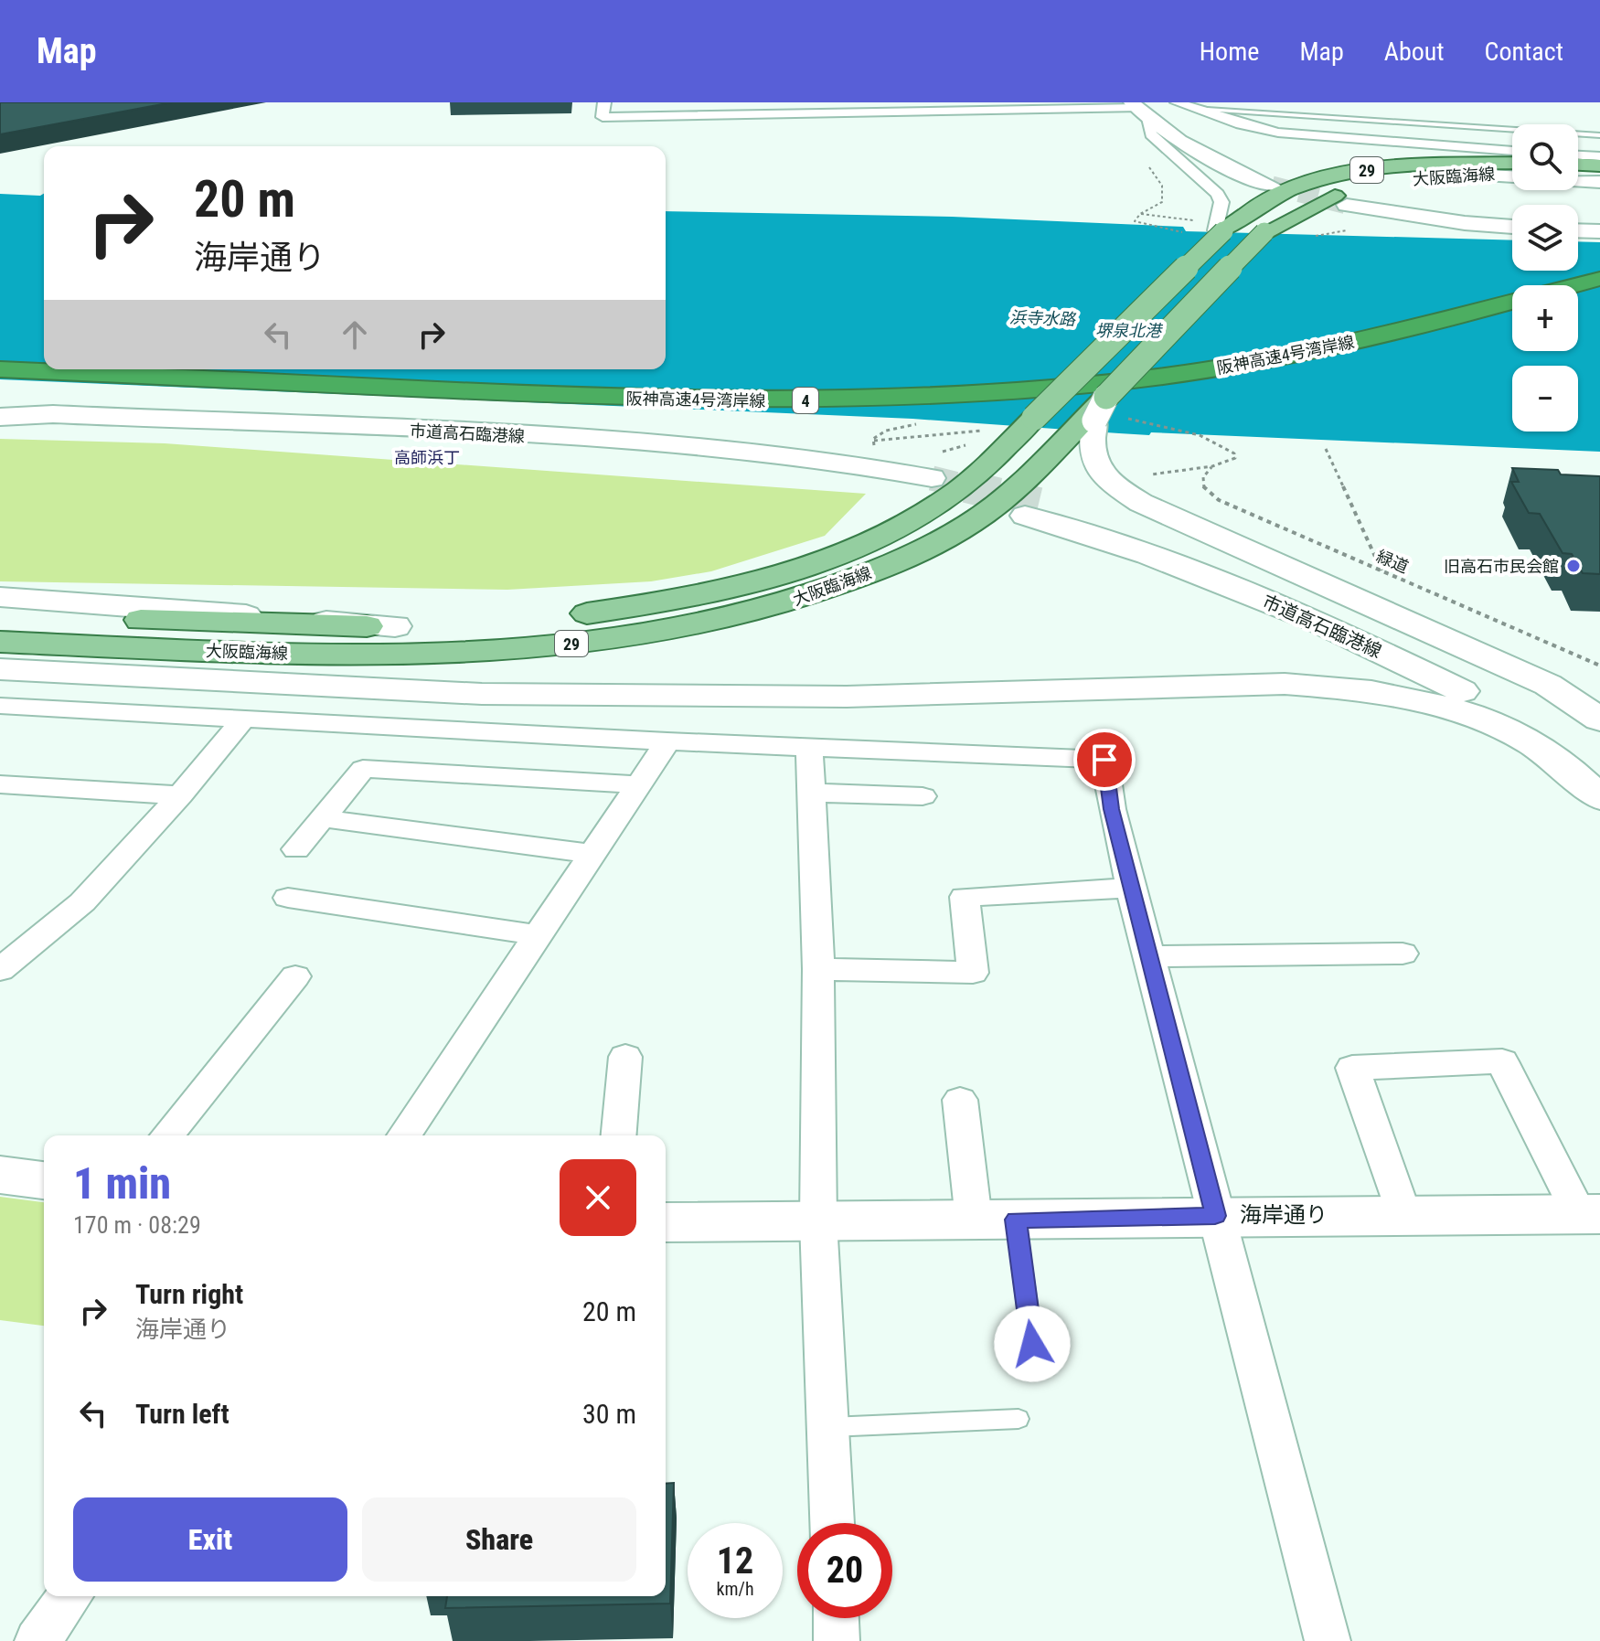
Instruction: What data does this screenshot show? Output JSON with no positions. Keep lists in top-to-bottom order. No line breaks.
{"streets":{"highway":["阪神高速4号湾岸線","4"],"main road":["29","大阪臨海線"],"street":["市道高石臨港線","海岸通り"],"path":["緑道"]},"districts":["高師浜丁"],"water":["浜寺水路","堺泉北港"],"places":["旧高石市民会館"],"page":{"header":"Map","nav":["Home","Map","About","Contact"],"map_buttons":["+","−"],"turn":["20 m","海岸通り"],"heading":["1 min","170 m · 08:29"],"list":[{"name":"Turn right","note":"海岸通り","value":"20 m"},{"name":"Turn left","value":"30 m"}],"buttons":["Exit","Share"],"speed":"12 km/h","limit":"20"}}
